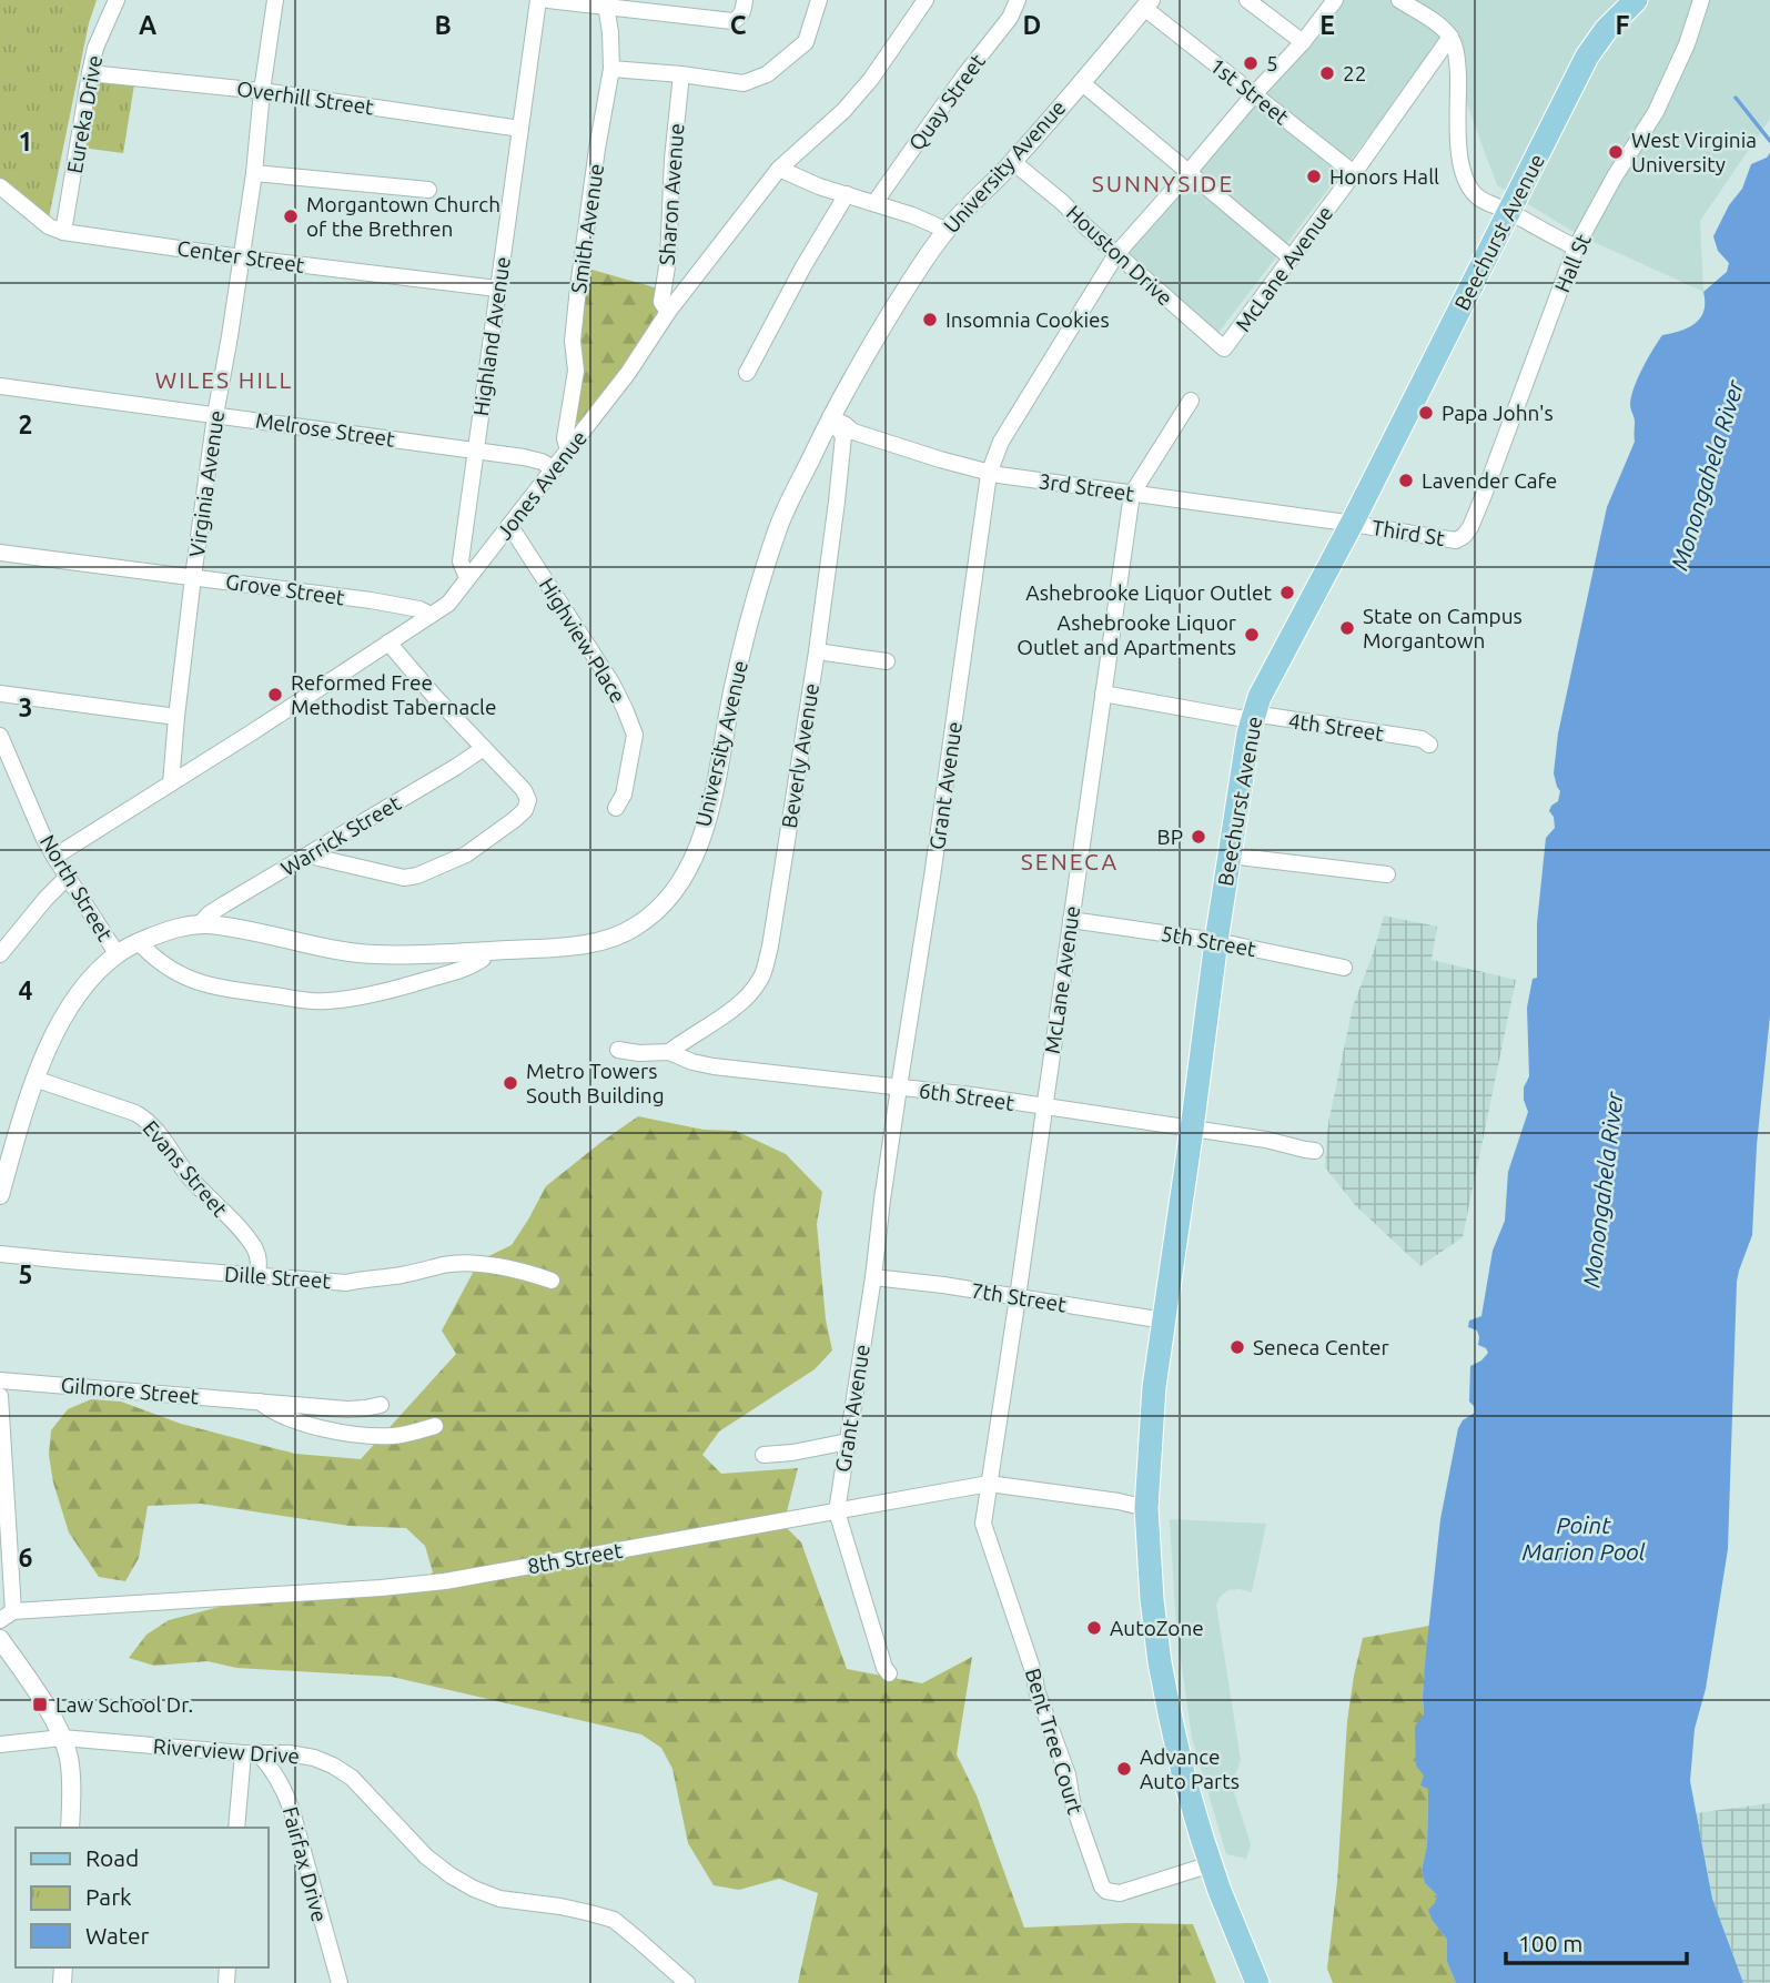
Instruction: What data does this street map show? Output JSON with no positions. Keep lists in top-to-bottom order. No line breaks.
{"streets":{"main road":["Beechurst Avenue"],"street":["1st Street","Overhill Street","Quay Street","Eureka Drive","University Avenue","Sharon Avenue","Smith Avenue","Houston Drive","Center Street","Hall St","McLane Avenue","Highland Avenue","Melrose Street","Virginia Avenue","Jones Avenue","3rd Street","Third St","Grove Street","Highview Place","4th Street","Beverly Avenue","Grant Avenue","Warrick Street","North Street","5th Street","6th Street","Evans Street","Dille Street","7th Street","Gilmore Street","8th Street","Bent Tree Court","Riverview Drive","Fairfax Drive"]},"crossings":[["1st Street","University Avenue"],["1st Street","McLane Avenue"],["1st Street","Grant Avenue"],["Overhill Street","Eureka Drive"],["Overhill Street","Highland Avenue"],["Overhill Street","Virginia Avenue"],["Eureka Drive","Center Street"],["University Avenue","Houston Drive"],["University Avenue","3rd Street"],["University Avenue","Beverly Avenue"],["University Avenue","Warrick Street"],["University Avenue","North Street"],["University Avenue","Evans Street"],["Sharon Avenue","Jones Avenue"],["Smith Avenue","Jones Avenue"],["Beechurst Avenue","3rd Street"],["Beechurst Avenue","Third St"],["Beechurst Avenue","4th Street"],["Beechurst Avenue","5th Street"],["Beechurst Avenue","6th Street"],["Beechurst Avenue","7th Street"],["Beechurst Avenue","8th Street"],["Beechurst Avenue","Bent Tree Court"],["Houston Drive","McLane Avenue"],["Houston Drive","Grant Avenue"],["Center Street","Highland Avenue"],["Center Street","Virginia Avenue"],["Hall St","Third St"],["McLane Avenue","3rd Street"],["McLane Avenue","4th Street"],["McLane Avenue","5th Street"],["McLane Avenue","6th Street"],["McLane Avenue","7th Street"],["McLane Avenue","8th Street"],["McLane Avenue","Bent Tree Court"],["Highland Avenue","Melrose Street"],["Highland Avenue","Jones Avenue"],["Melrose Street","Virginia Avenue"],["Melrose Street","Jones Avenue"],["Virginia Avenue","Jones Avenue"],["Virginia Avenue","Grove Street"],["Jones Avenue","Grove Street"],["Jones Avenue","Highview Place"],["Jones Avenue","North Street"],["3rd Street","Third St"],["3rd Street","Beverly Avenue"],["3rd Street","Grant Avenue"],["Beverly Avenue","6th Street"],["Grant Avenue","6th Street"],["Grant Avenue","7th Street"],["Grant Avenue","8th Street"],["Evans Street","Dille Street"],["8th Street","Bent Tree Court"],["Riverview Drive","Fairfax Drive"]],"districts":["SUNNYSIDE","WILES HILL","SENECA"],"water":["Monongahela River","Point Marion Pool"],"places":{"other":["5","22","West Virginia University","Honors Hall","Morgantown Church of the Brethren","Insomnia Cookies","Papa John's","Lavender Cafe","Ashebrooke Liquor Outlet","State on Campus Morgantown","Ashebrooke Liquor Outlet and Apartments","Reformed Free Methodist Tabernacle","BP","Metro Towers South Building","Seneca Center","AutoZone","Advance Auto Parts"],"transit":["Law School Dr."]},"legend":["Road","Park","Water"],"scale_bar":"100 m","grid":{"columns":["A","B","C","D","E","F"],"rows":["1","2","3","4","5","6"]}}
